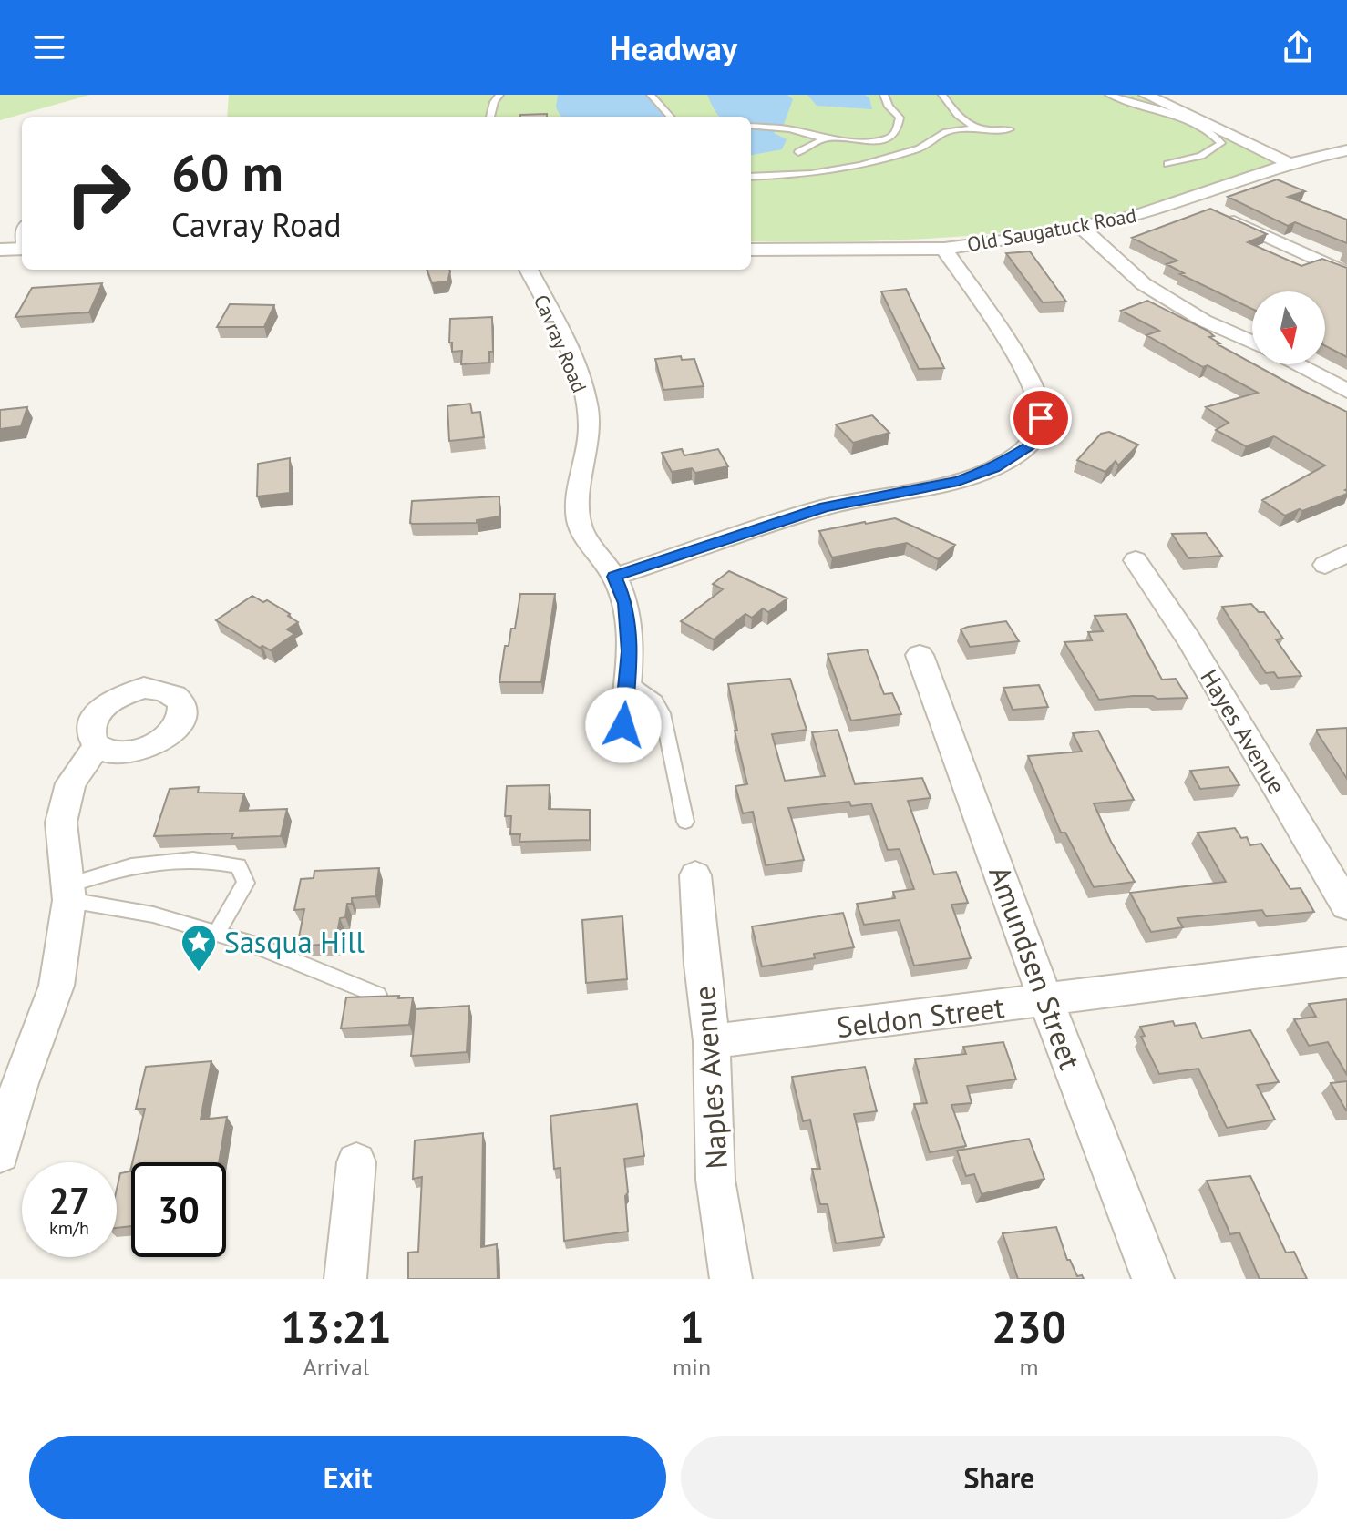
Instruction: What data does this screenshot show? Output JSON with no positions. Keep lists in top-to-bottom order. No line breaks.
{"streets":{"street":["Old Saugatuck Road","Cavray Road","Hayes Avenue","Amundsen Street","Seldon Street","Naples Avenue"]},"crossings":[["Amundsen Street","Seldon Street"],["Seldon Street","Naples Avenue"]],"places":{"place":["Sasqua Hill"]},"north":"bottom","page":{"header":"Headway","turn":["60 m","Cavray Road"],"speed":"27 km/h","limit":"30","eta":["13:21","Arrival","1","min","230","m"],"buttons":["Exit","Share"]}}
